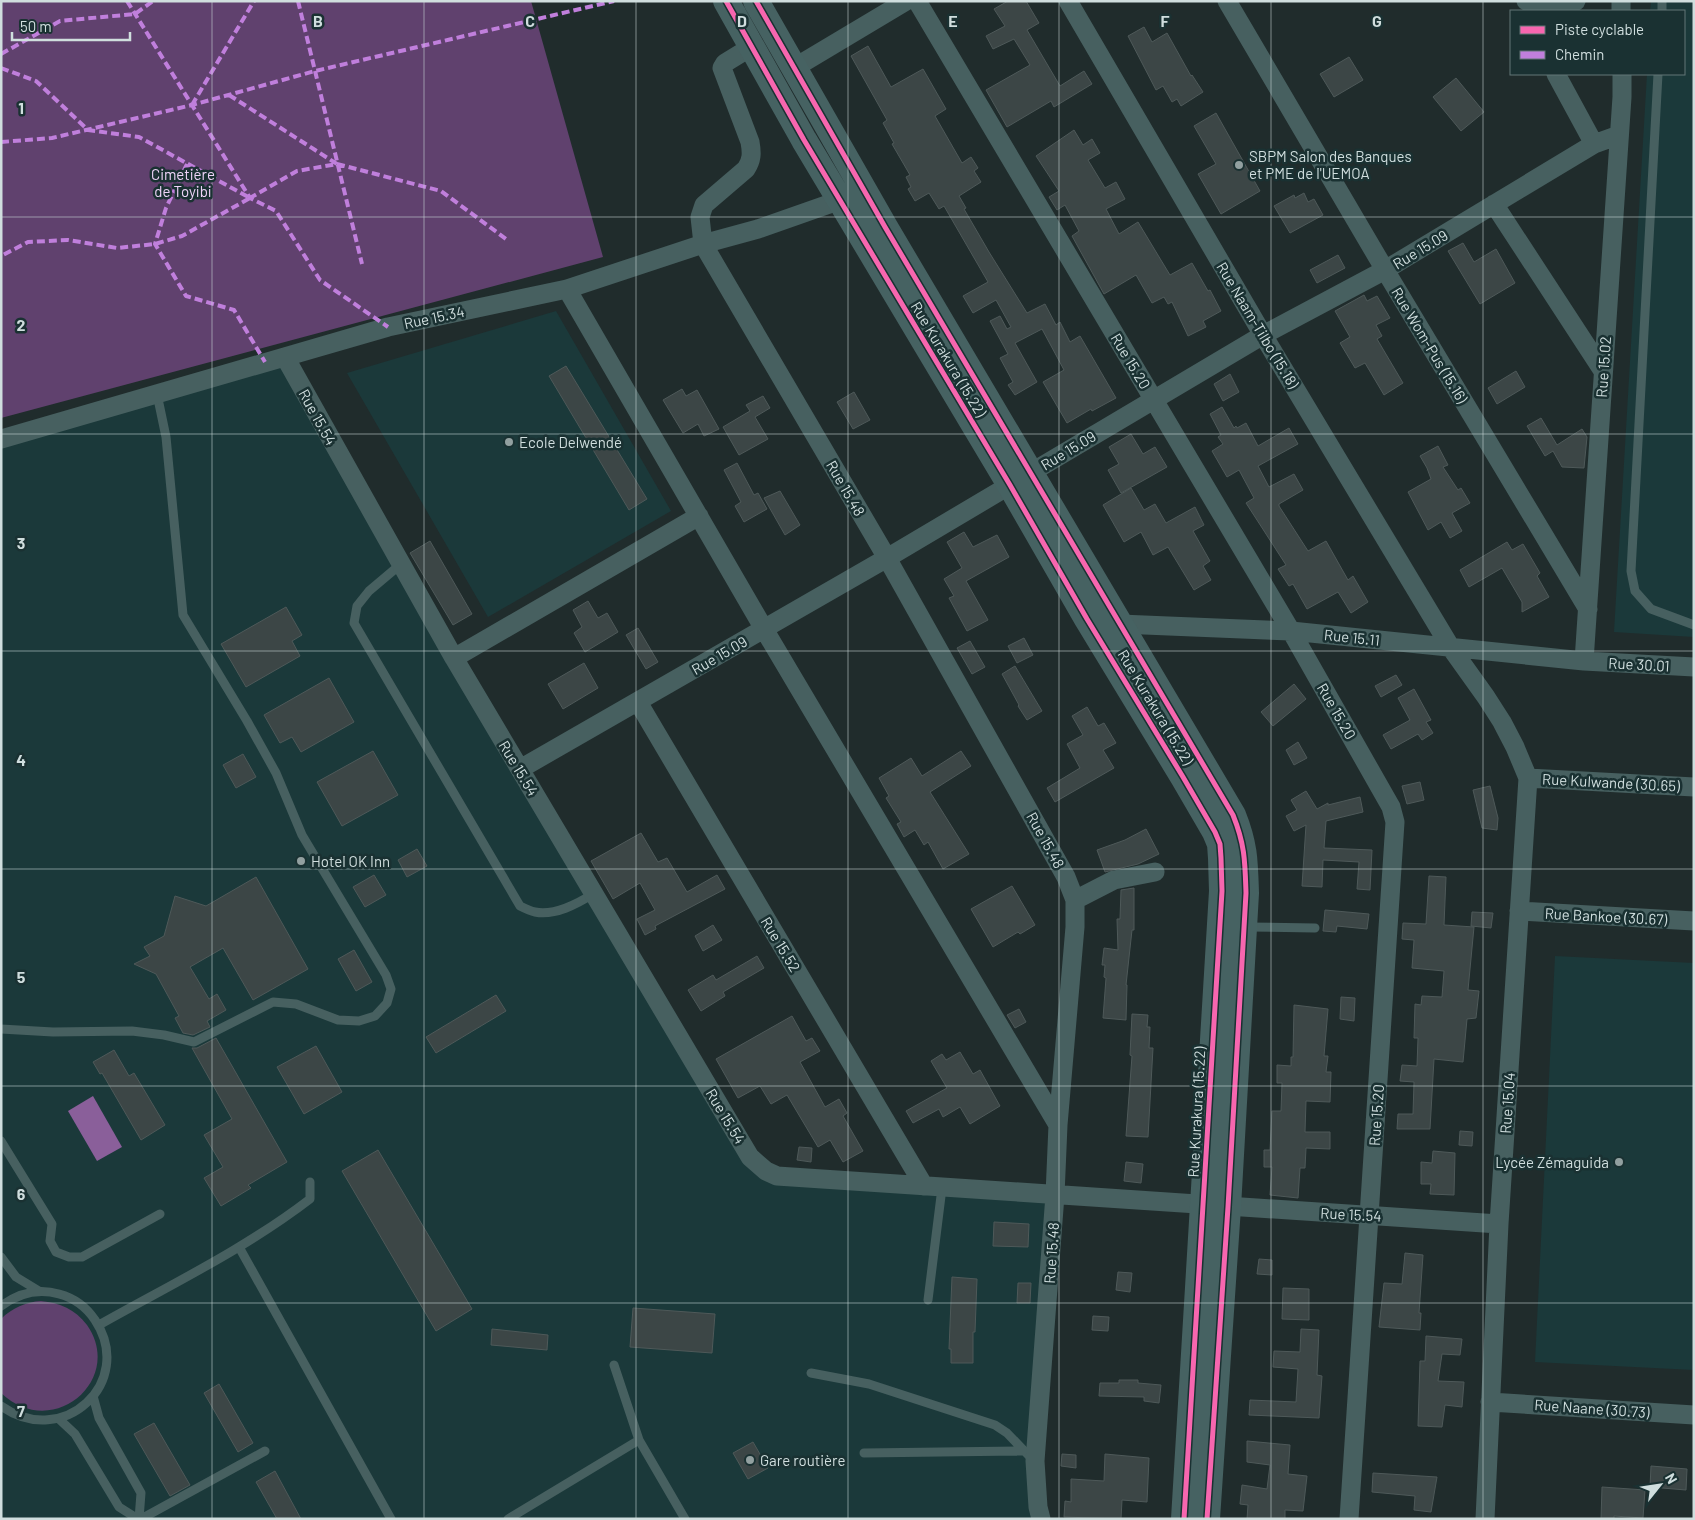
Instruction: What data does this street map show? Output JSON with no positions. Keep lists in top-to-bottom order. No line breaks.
{"streets":{"main road":["Rue Kurakura (15.22)"],"street":["Rue 15.09","Rue 15.34","Rue Naam-Tilbo (15.18)","Rue Wom-Pus (15.16)","Rue 15.20","Rue 15.02","Rue 15.54","Rue 15.48","Rue 15.11","Rue 30.01","Rue Kulwande (30.65)","Rue Bankoe (30.67)","Rue 15.52","Rue 15.04","Rue Naane (30.73)"]},"crossings":[["Rue 15.09","Rue Naam-Tilbo (15.18)"],["Rue 15.09","Rue Wom-Pus (15.16)"],["Rue 15.09","Rue Kurakura (15.22)"],["Rue 15.09","Rue 15.20"],["Rue 15.09","Rue 15.02"],["Rue 15.09","Rue 15.54"],["Rue 15.09","Rue 15.48"],["Rue 15.09","Rue 15.52"],["Rue 15.34","Rue Kurakura (15.22)"],["Rue 15.34","Rue 15.54"],["Rue 15.34","Rue 15.48"],["Rue Naam-Tilbo (15.18)","Rue 15.11"],["Rue Naam-Tilbo (15.18)","Rue Kulwande (30.65)"],["Rue Naam-Tilbo (15.18)","Rue 15.04"],["Rue Wom-Pus (15.16)","Rue 15.02"],["Rue Kurakura (15.22)","Rue 15.54"],["Rue Kurakura (15.22)","Rue 15.11"],["Rue 15.20","Rue 15.54"],["Rue 15.20","Rue 15.11"],["Rue 15.02","Rue 15.11"],["Rue 15.02","Rue 30.01"],["Rue 15.54","Rue 15.48"],["Rue 15.54","Rue 15.52"],["Rue 15.54","Rue 15.04"],["Rue 15.11","Rue 30.01"],["Rue Kulwande (30.65)","Rue 15.04"],["Rue Bankoe (30.67)","Rue 15.04"],["Rue 15.04","Rue Naane (30.73)"]],"parks":["Cimetière de Toyibi"],"places":["SBPM Salon des Banques et PME de l'UEMOA","Ecole Delwendé","Hotel OK Inn","Lycée Zémaguida","Gare routière"],"legend":["Piste cyclable","Chemin"],"scale_bar":"50 m","north":"top right","grid":{"columns":["B","C","D","E","F","G"],"rows":["1","2","3","4","5","6","7"]}}
